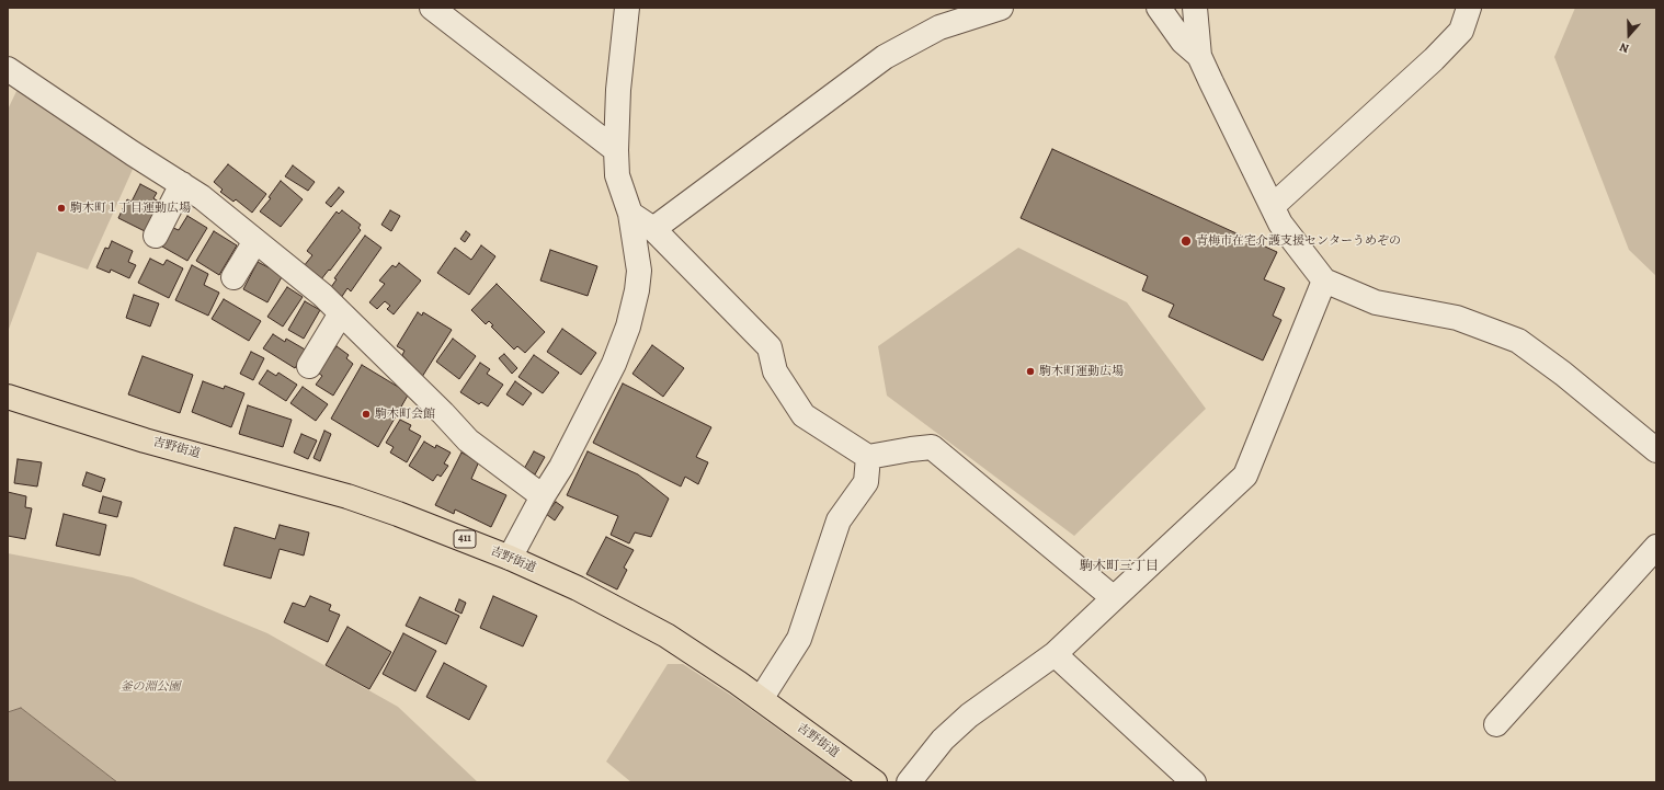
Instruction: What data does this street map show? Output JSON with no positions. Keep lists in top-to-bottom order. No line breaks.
{"streets":{"highway":["吉野街道","411"]},"districts":["駒木町三丁目"],"parks":["釜の淵公園"],"places":["駒木町１丁目運動広場","青梅市在宅介護支援センターうめぞの","駒木町運動広場","駒木町会館"],"north":"bottom"}
